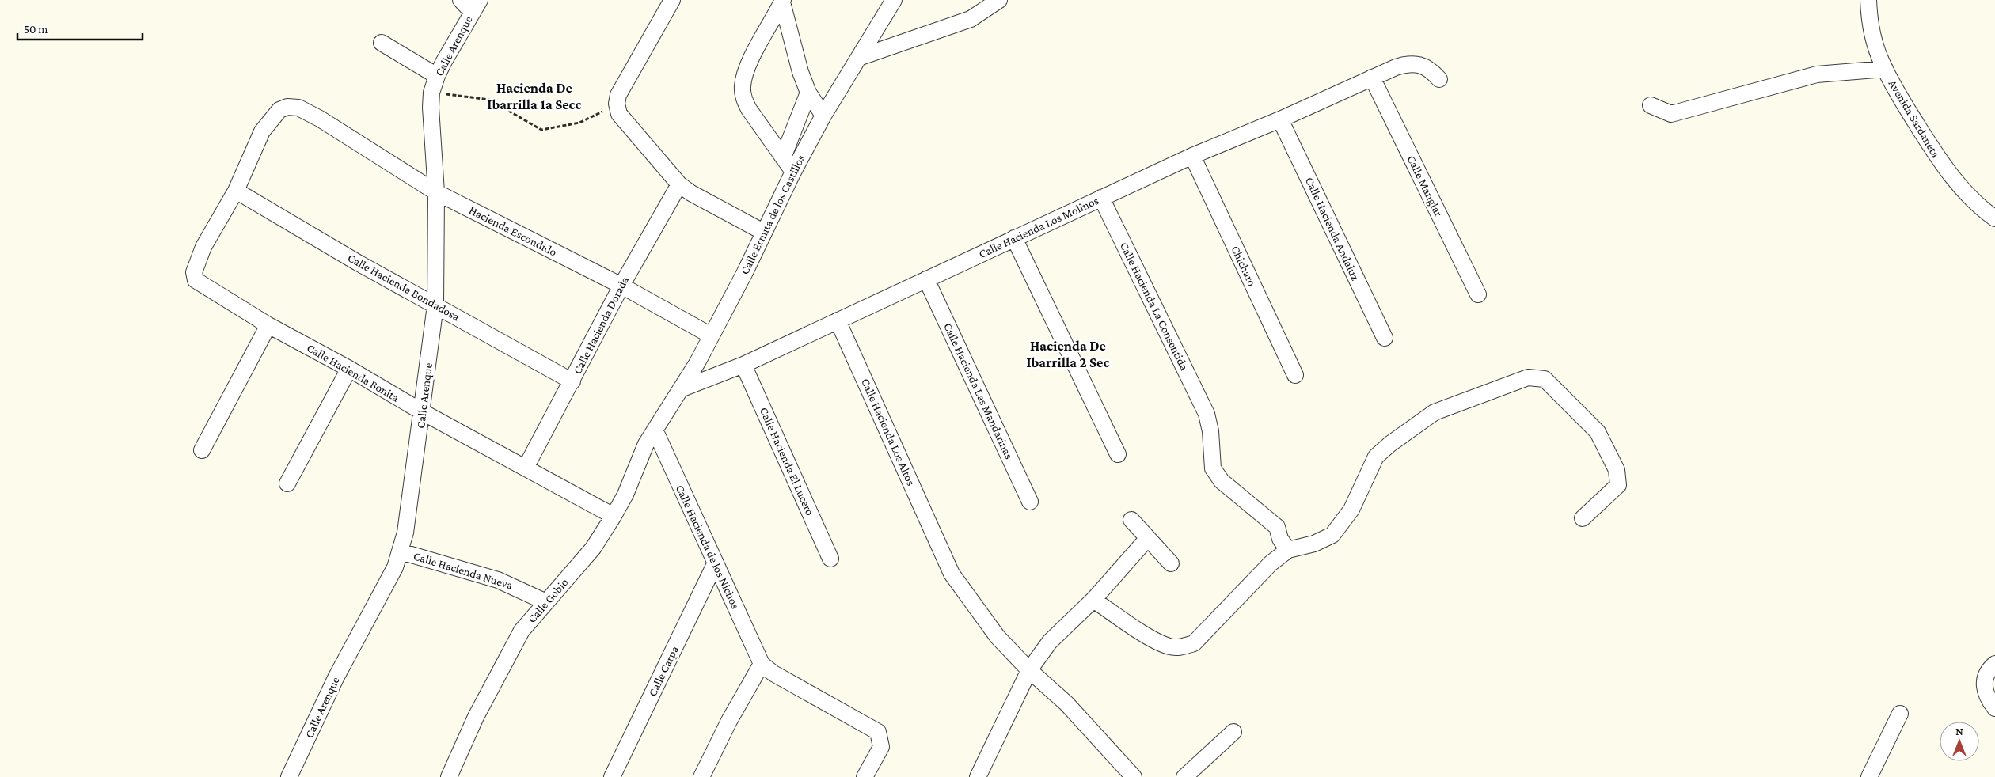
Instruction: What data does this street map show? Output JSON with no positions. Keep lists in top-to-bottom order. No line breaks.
{"streets":{"street":["Calle Arenque","Avenida Sardaneta","Calle Manglar","Calle Ermita de los Castillos","Calle Hacienda Los Molinos","Calle Hacienda Andaluz","Hacienda Escondido","Chicharo","Calle Hacienda Bondadosa","Calle Hacienda La Consentida","Calle Hacienda Dorada","Calle Hacienda Bonita","Calle Hacienda Las Mandarinas","Calle Hacienda Los Altos","Calle Hacienda El Lucero","Calle Hacienda de los Nichos","Calle Hacienda Nueva","Calle Gobio","Calle Carpa"]},"crossings":[["Calle Arenque","Hacienda Escondido"],["Calle Arenque","Calle Hacienda Bondadosa"],["Calle Arenque","Calle Hacienda Bonita"],["Calle Arenque","Calle Hacienda Nueva"],["Calle Manglar","Calle Hacienda Los Molinos"],["Calle Ermita de los Castillos","Calle Hacienda Los Molinos"],["Calle Ermita de los Castillos","Hacienda Escondido"],["Calle Ermita de los Castillos","Calle Hacienda de los Nichos"],["Calle Ermita de los Castillos","Calle Gobio"],["Calle Hacienda Los Molinos","Calle Hacienda Andaluz"],["Calle Hacienda Los Molinos","Chicharo"],["Calle Hacienda Los Molinos","Calle Hacienda La Consentida"],["Calle Hacienda Los Molinos","Calle Hacienda Las Mandarinas"],["Calle Hacienda Los Molinos","Calle Hacienda Los Altos"],["Calle Hacienda Los Molinos","Calle Hacienda El Lucero"],["Hacienda Escondido","Calle Hacienda Bondadosa"],["Hacienda Escondido","Calle Hacienda Dorada"],["Hacienda Escondido","Calle Hacienda Bonita"],["Calle Hacienda Bondadosa","Calle Hacienda Dorada"],["Calle Hacienda Dorada","Calle Hacienda Bonita"],["Calle Hacienda Bonita","Calle Gobio"],["Calle Hacienda de los Nichos","Calle Gobio"],["Calle Hacienda de los Nichos","Calle Carpa"],["Calle Hacienda Nueva","Calle Gobio"]],"districts":["Hacienda De Ibarrilla 1a Secc","Hacienda De Ibarrilla 2 Sec"],"scale_bar":"50 m","north":"top"}
